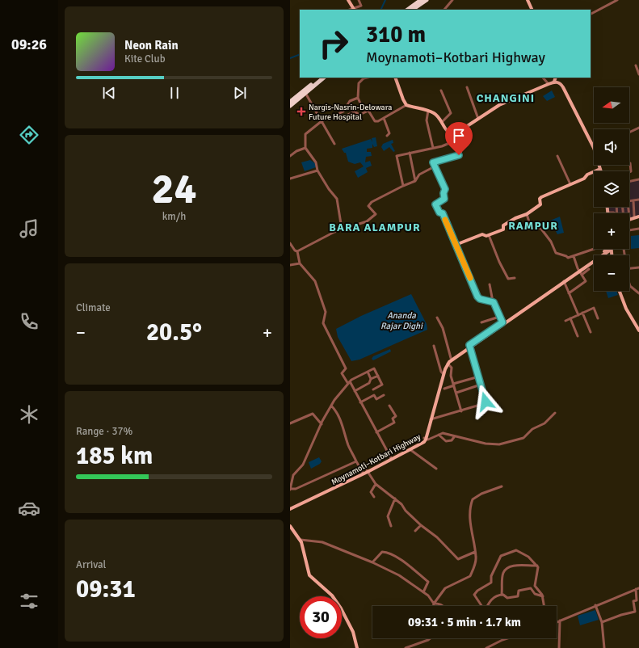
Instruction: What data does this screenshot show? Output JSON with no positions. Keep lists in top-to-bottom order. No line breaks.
{"streets":{"main road":["Moynamoti–Kotbari Highway"]},"districts":["CHANGINI","RAMPUR","BARA ALAMPUR"],"water":["Ananda Rajar Dighi"],"places":{"health":["Nargis-Nasrin-Delowara Future Hospital"]},"north":"left","page":{"tabs":"09:26","turn":["310 m","Moynamoti–Kotbari Highway"],"song":["Neon Rain","Kite Club"],"map_buttons":["+","−"],"tile":[["24","km/h"],"Climate",["Range · 37%","185 km"],["Arrival","09:31"]],"heat":["−","20.5°","+"],"limit":"30","trip":"09:31 · 5 min · 1.7 km"}}
